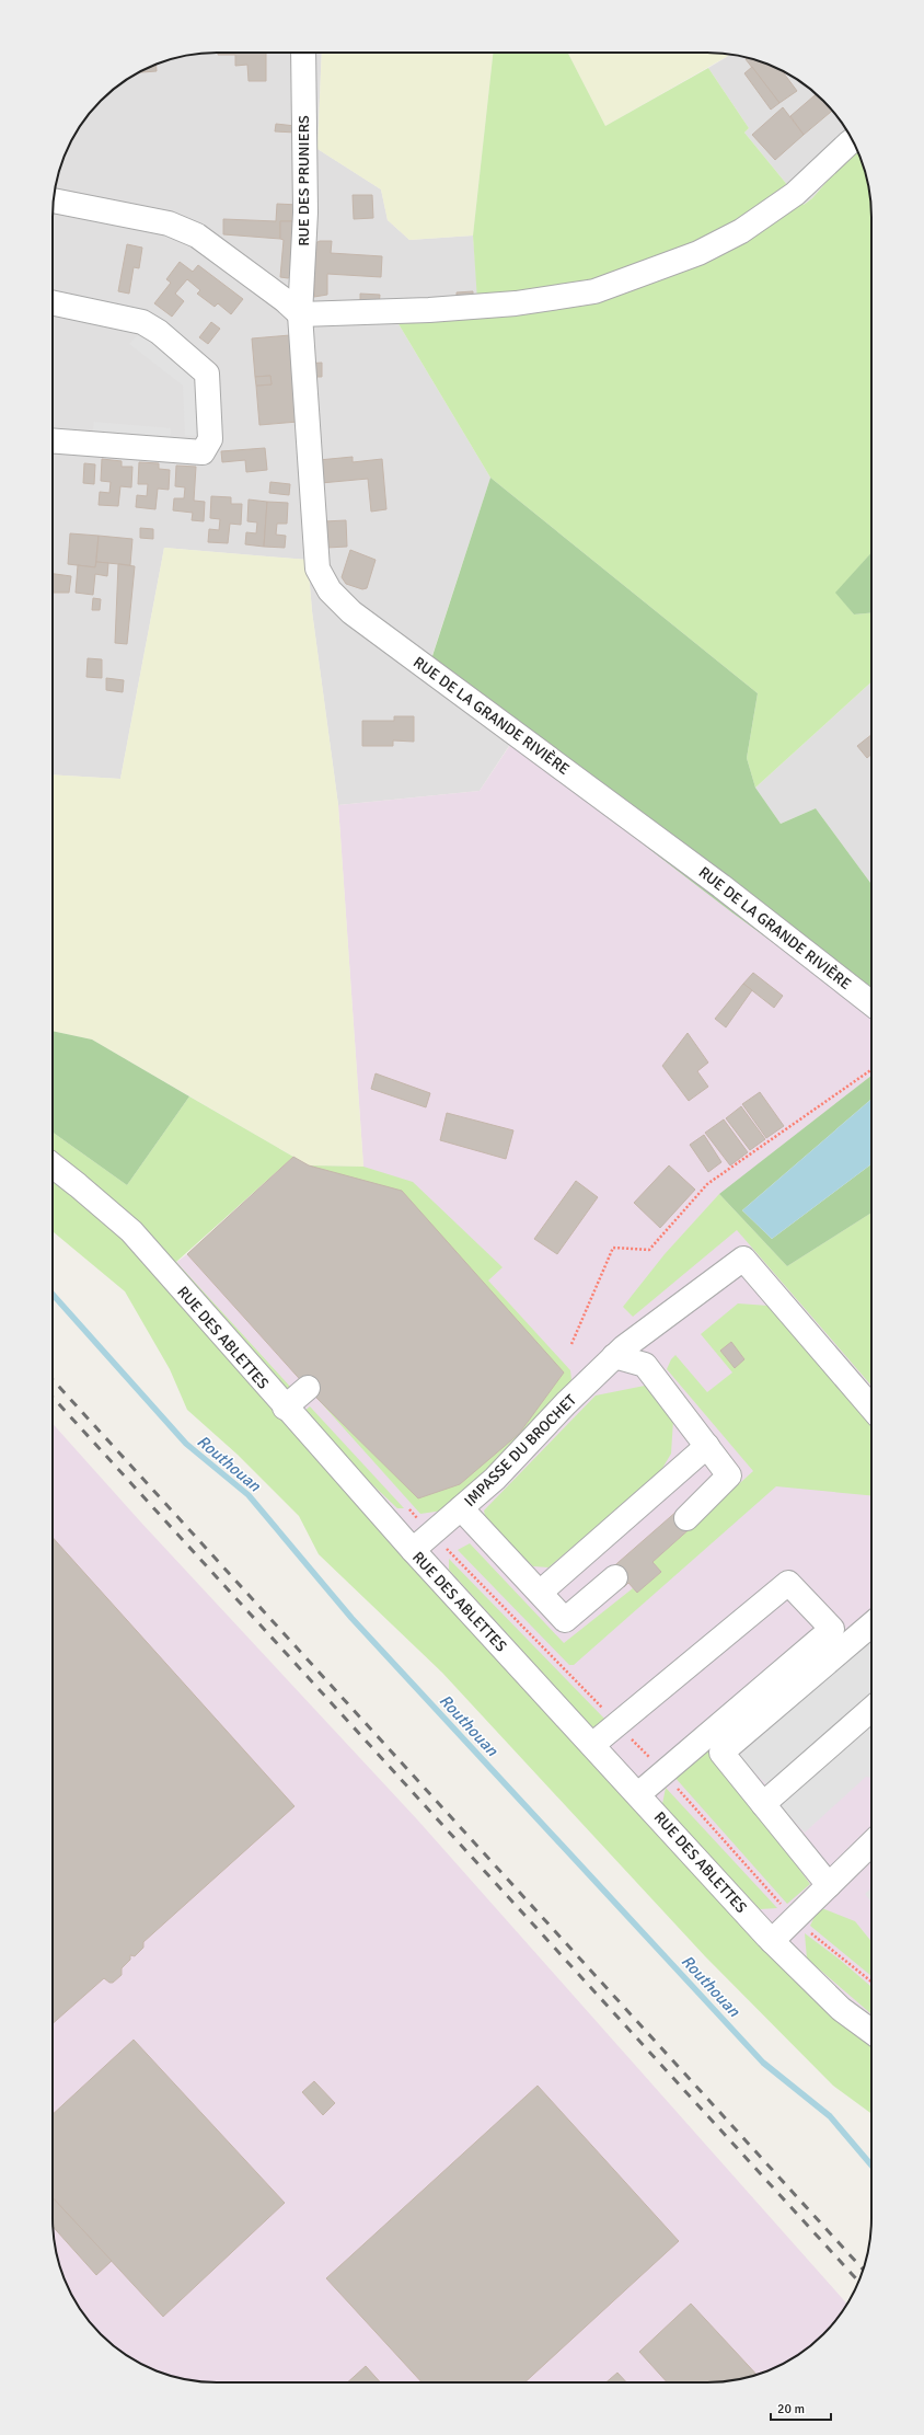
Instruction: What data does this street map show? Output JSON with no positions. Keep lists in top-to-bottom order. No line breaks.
{"streets":{"street":["RUE DES PRUNIERS","RUE DE LA GRANDE RIVIÈRE","RUE DES ABLETTES","IMPASSE DU BROCHET"]},"crossings":[["RUE DES PRUNIERS","RUE DE LA GRANDE RIVIÈRE"],["RUE DES ABLETTES","IMPASSE DU BROCHET"]],"water":["Routhouan"],"scale_bar":"20 m"}
